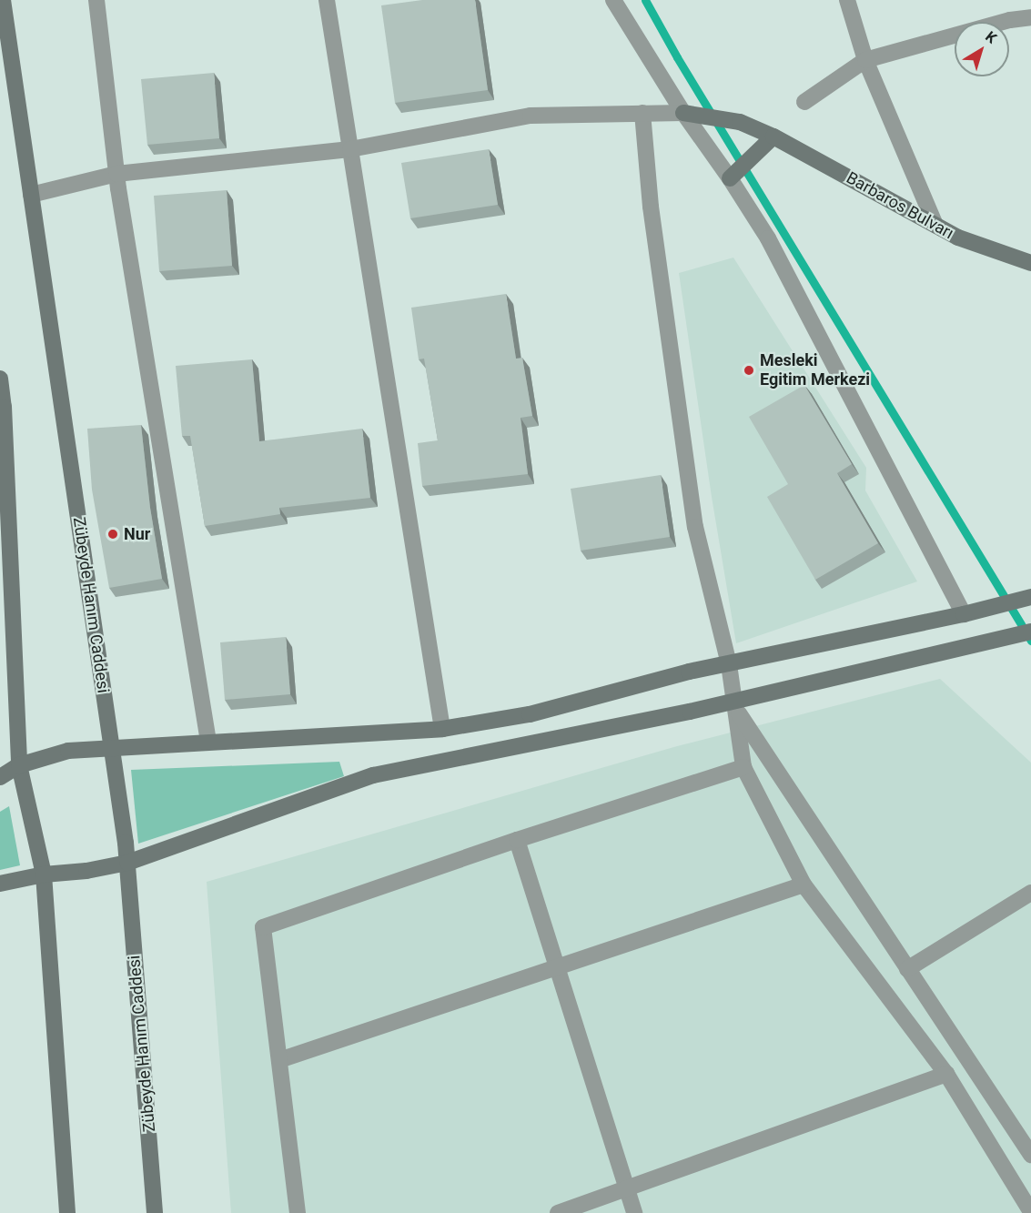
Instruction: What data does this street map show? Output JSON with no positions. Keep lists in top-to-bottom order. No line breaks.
{"streets":{"street":["Barbaros Bulvarı","Zübeyde Hanım Caddesi"]},"places":["Mesleki Egitim Merkezi","Nur"],"north":"top right"}
